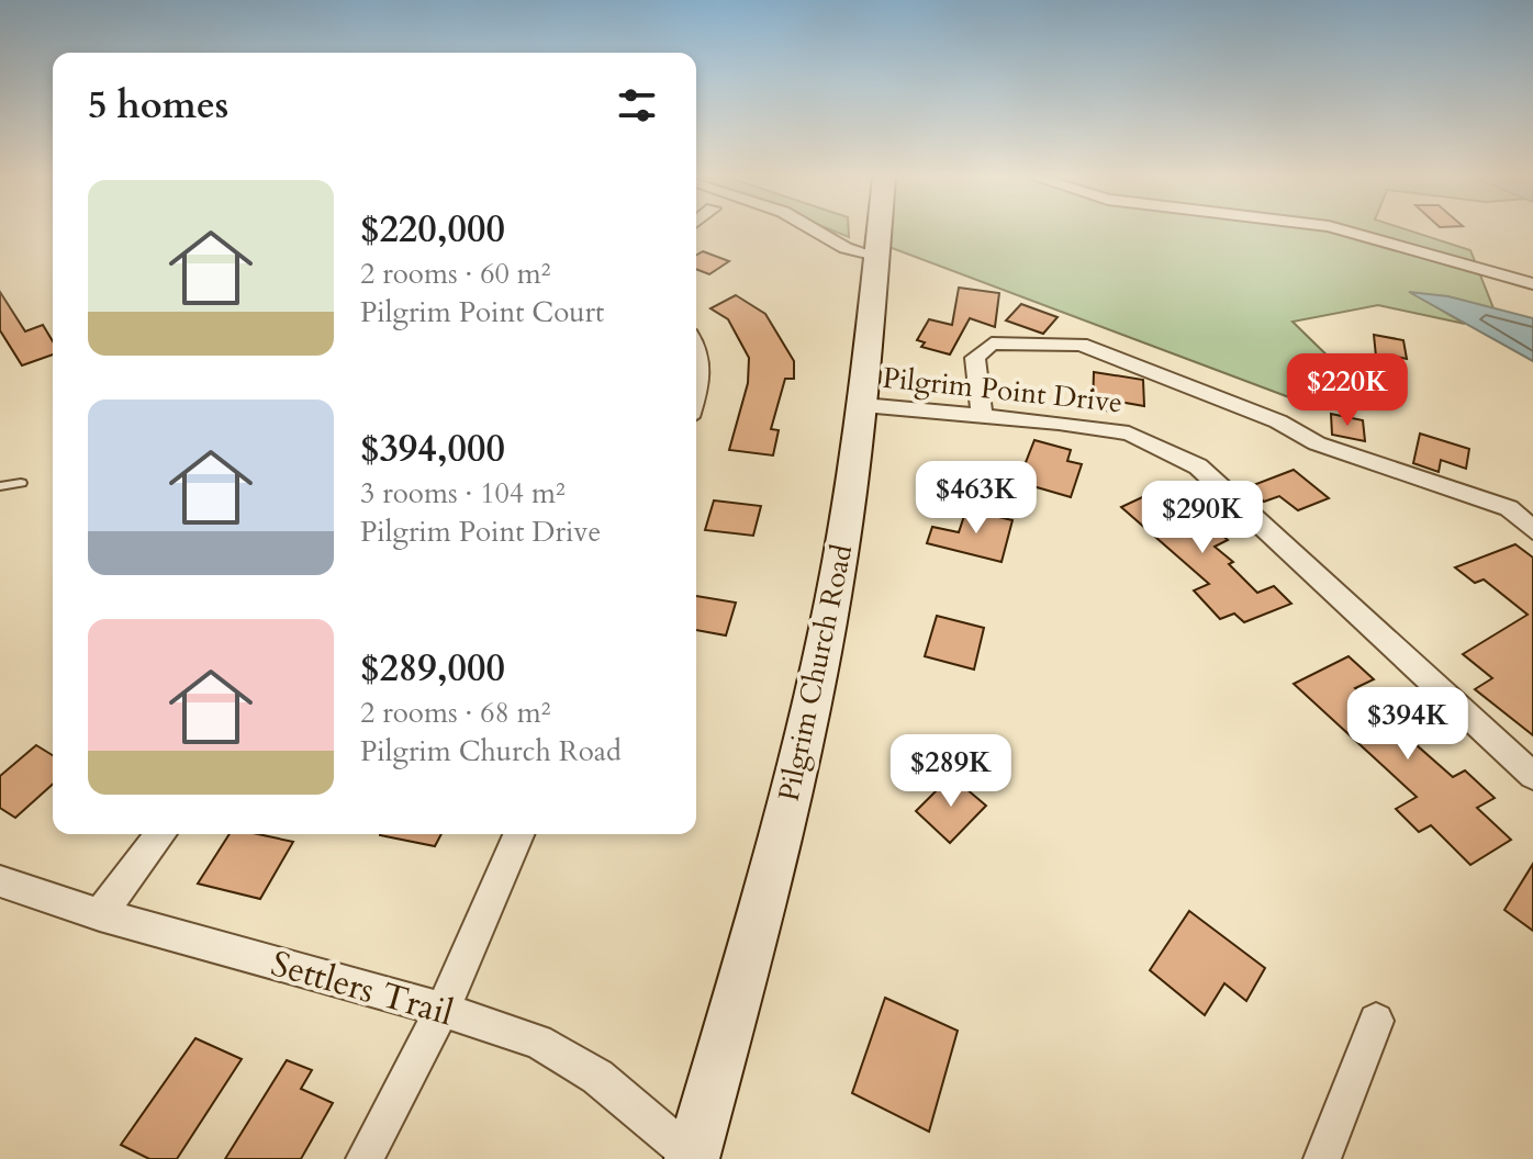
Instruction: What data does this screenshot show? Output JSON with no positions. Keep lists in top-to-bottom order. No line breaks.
{"streets":{"street":["Pilgrim Point Drive","Pilgrim Church Road","Settlers Trail"]},"crossings":[["Pilgrim Point Drive","Pilgrim Church Road"],["Pilgrim Church Road","Settlers Trail"]],"page":{"heading":"5 homes","list":[{"name":"$220,000","note":"2 rooms · 60 m² · Pilgrim Point Court"},{"name":"$394,000","note":"3 rooms · 104 m² · Pilgrim Point Drive"},{"name":"$289,000","note":"2 rooms · 68 m² · Pilgrim Church Road"}],"price":["$220K","$463K","$290K","$394K","$289K"]}}
